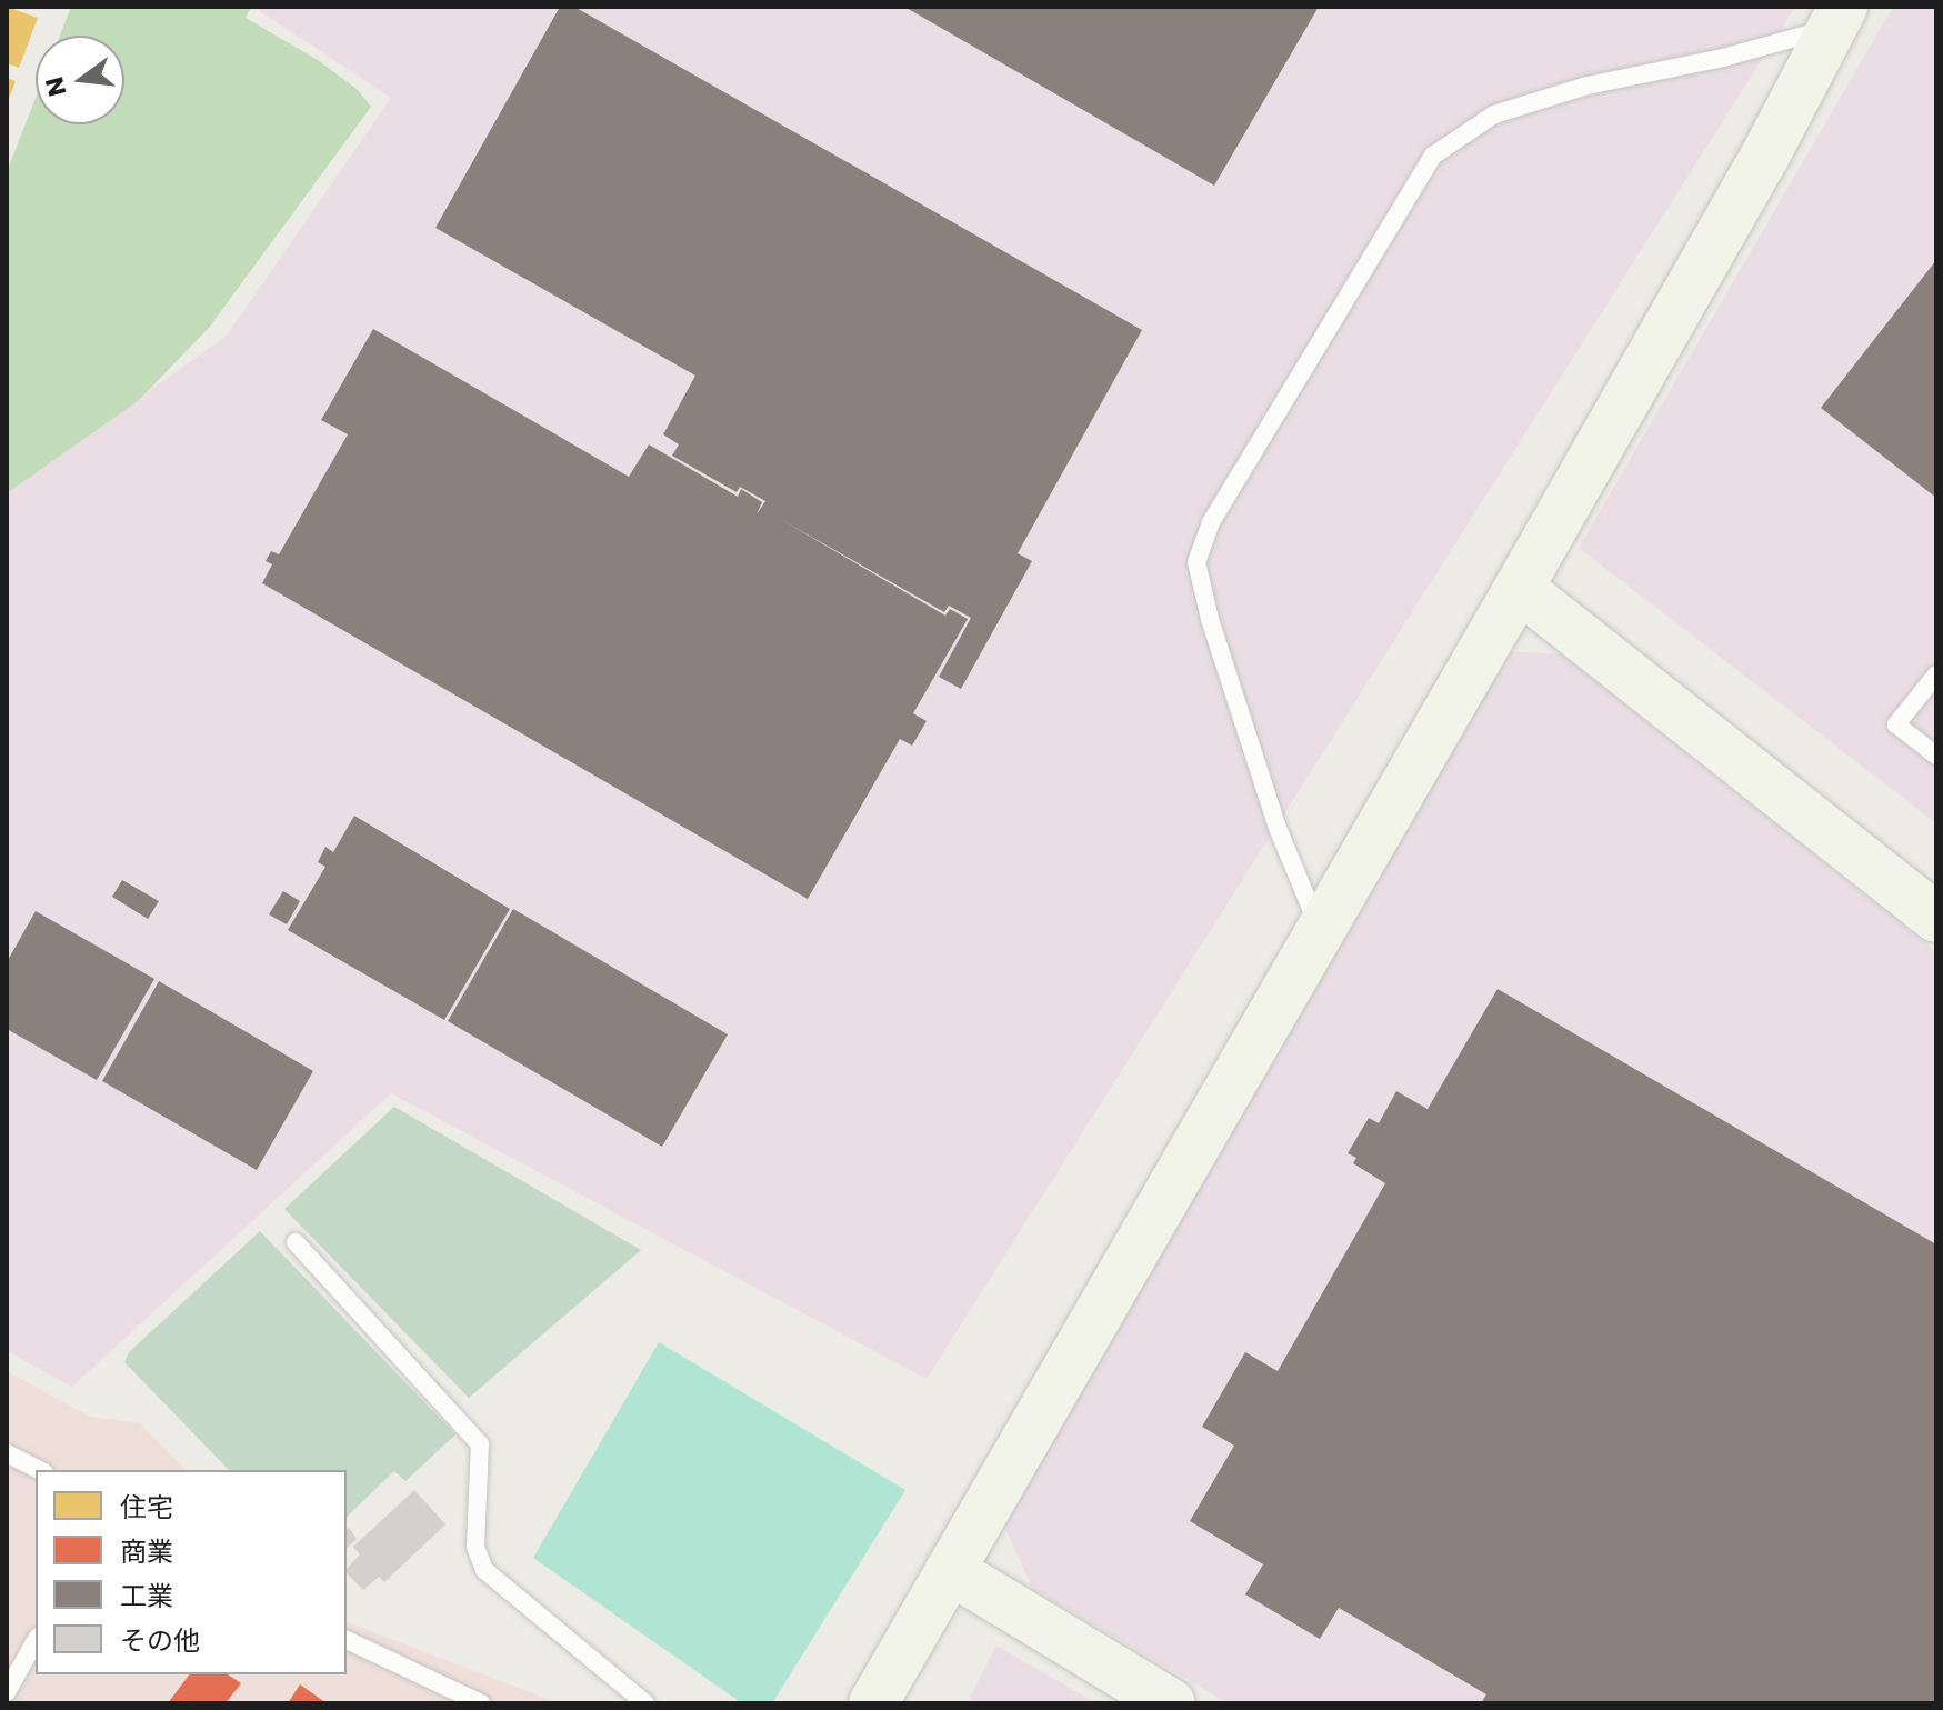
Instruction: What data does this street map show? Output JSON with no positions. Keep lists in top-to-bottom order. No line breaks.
{"legend":["住宅","商業","工業","その他"],"north":"left"}
